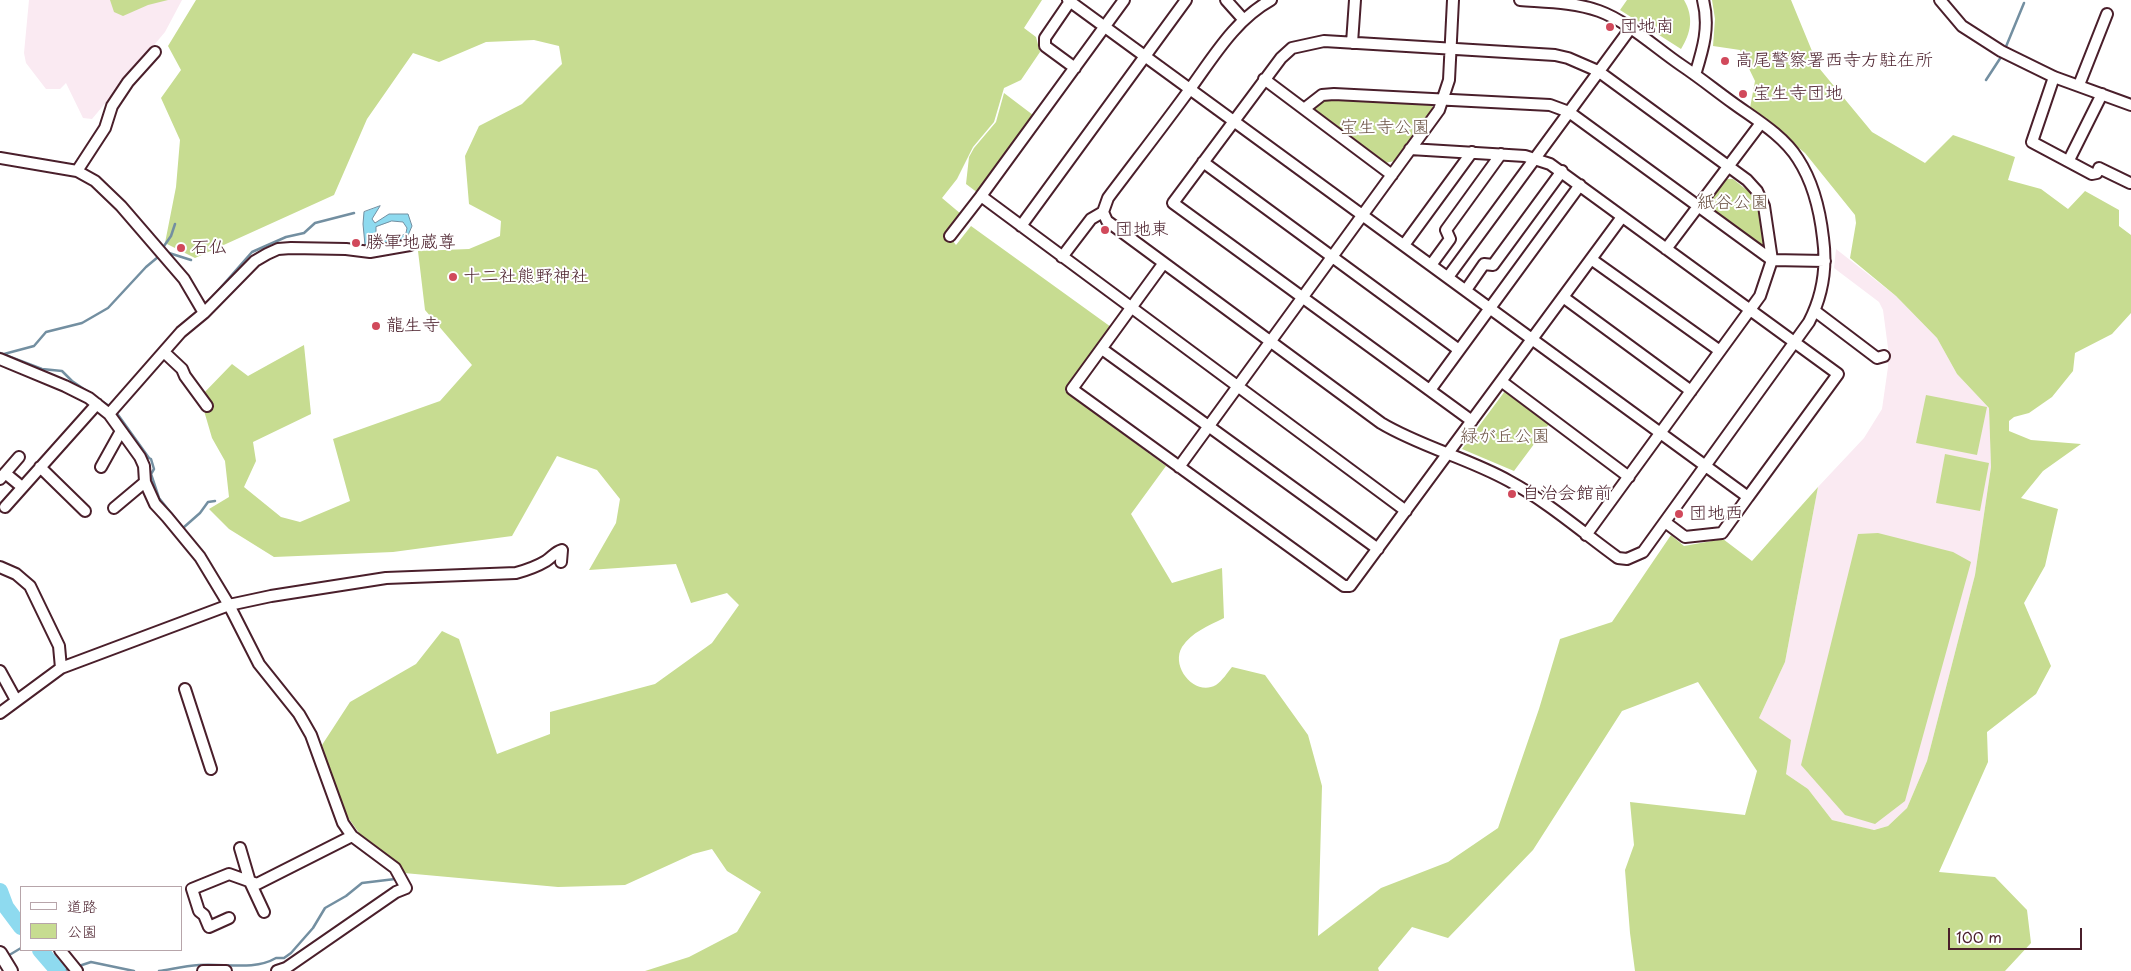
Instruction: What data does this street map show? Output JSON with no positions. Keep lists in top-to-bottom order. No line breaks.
{"parks":["宝生寺公園","紙谷公園","緑が丘公園"],"places":["団地南","高尾警察署西寺方駐在所","宝生寺団地","団地東","勝軍地蔵尊","石仏","十二社熊野神社","龍生寺","自治会館前","団地西"],"legend":["道路","公園"],"scale_bar":"100 m"}
